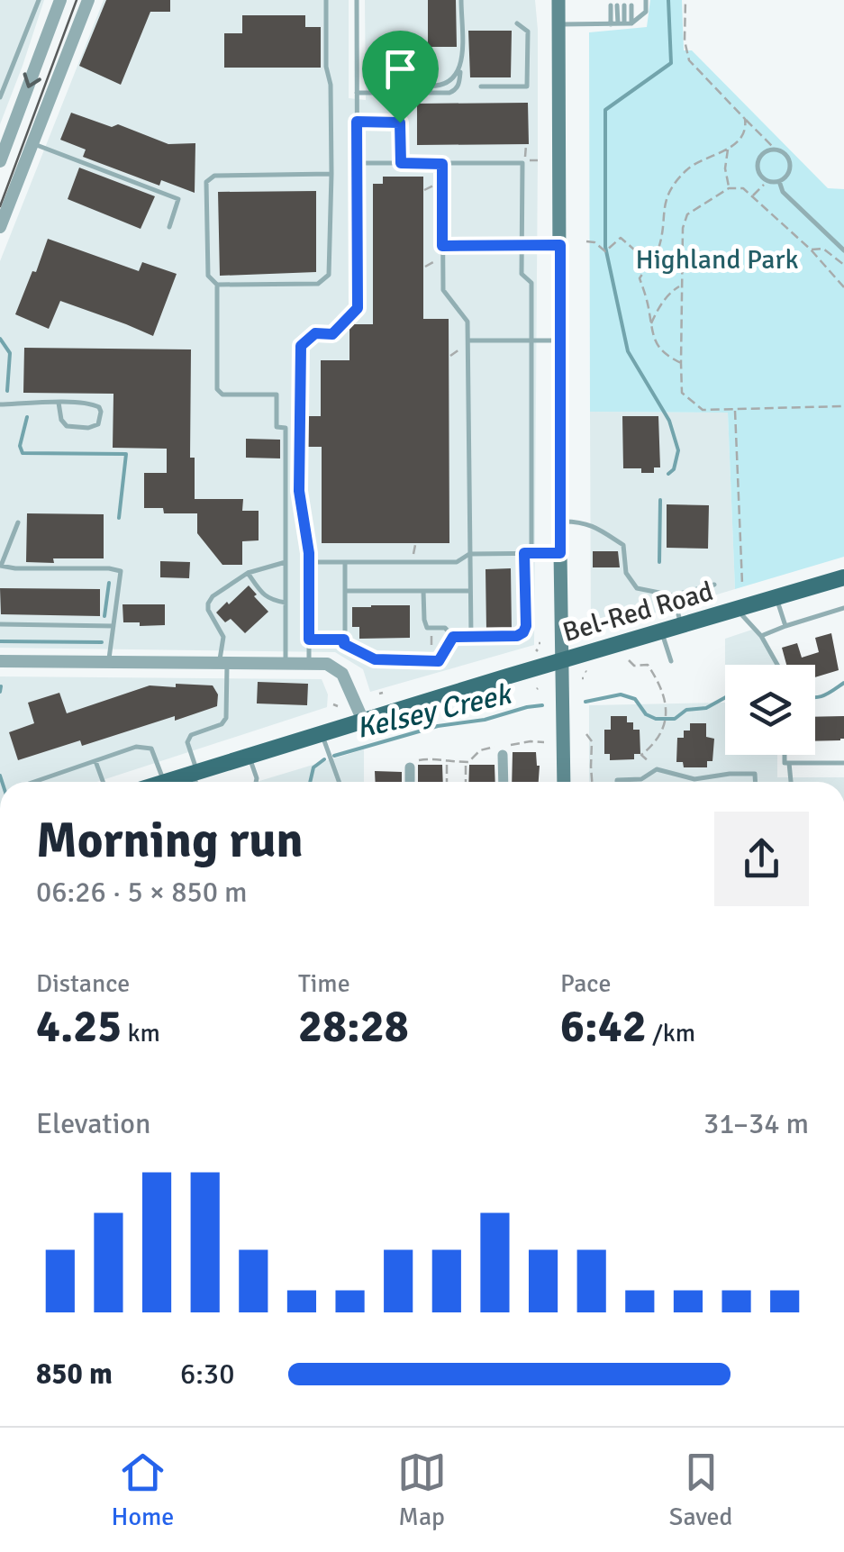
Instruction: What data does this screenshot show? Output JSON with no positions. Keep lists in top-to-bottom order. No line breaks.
{"streets":{"main road":["Bel-Red Road"]},"water":["Kelsey Creek"],"parks":["Highland Park"],"page":{"heading":["Morning run","06:26 · 5 × 850 m"],"stats":[["Distance","4.25 km"],["Time","28:28"],["Pace","6:42 /km"]],"chart":["Elevation","31–34 m"],"list":[{"name":"850 m","note":"6:30"}],"tabs":["Home","Map","Saved"]}}
